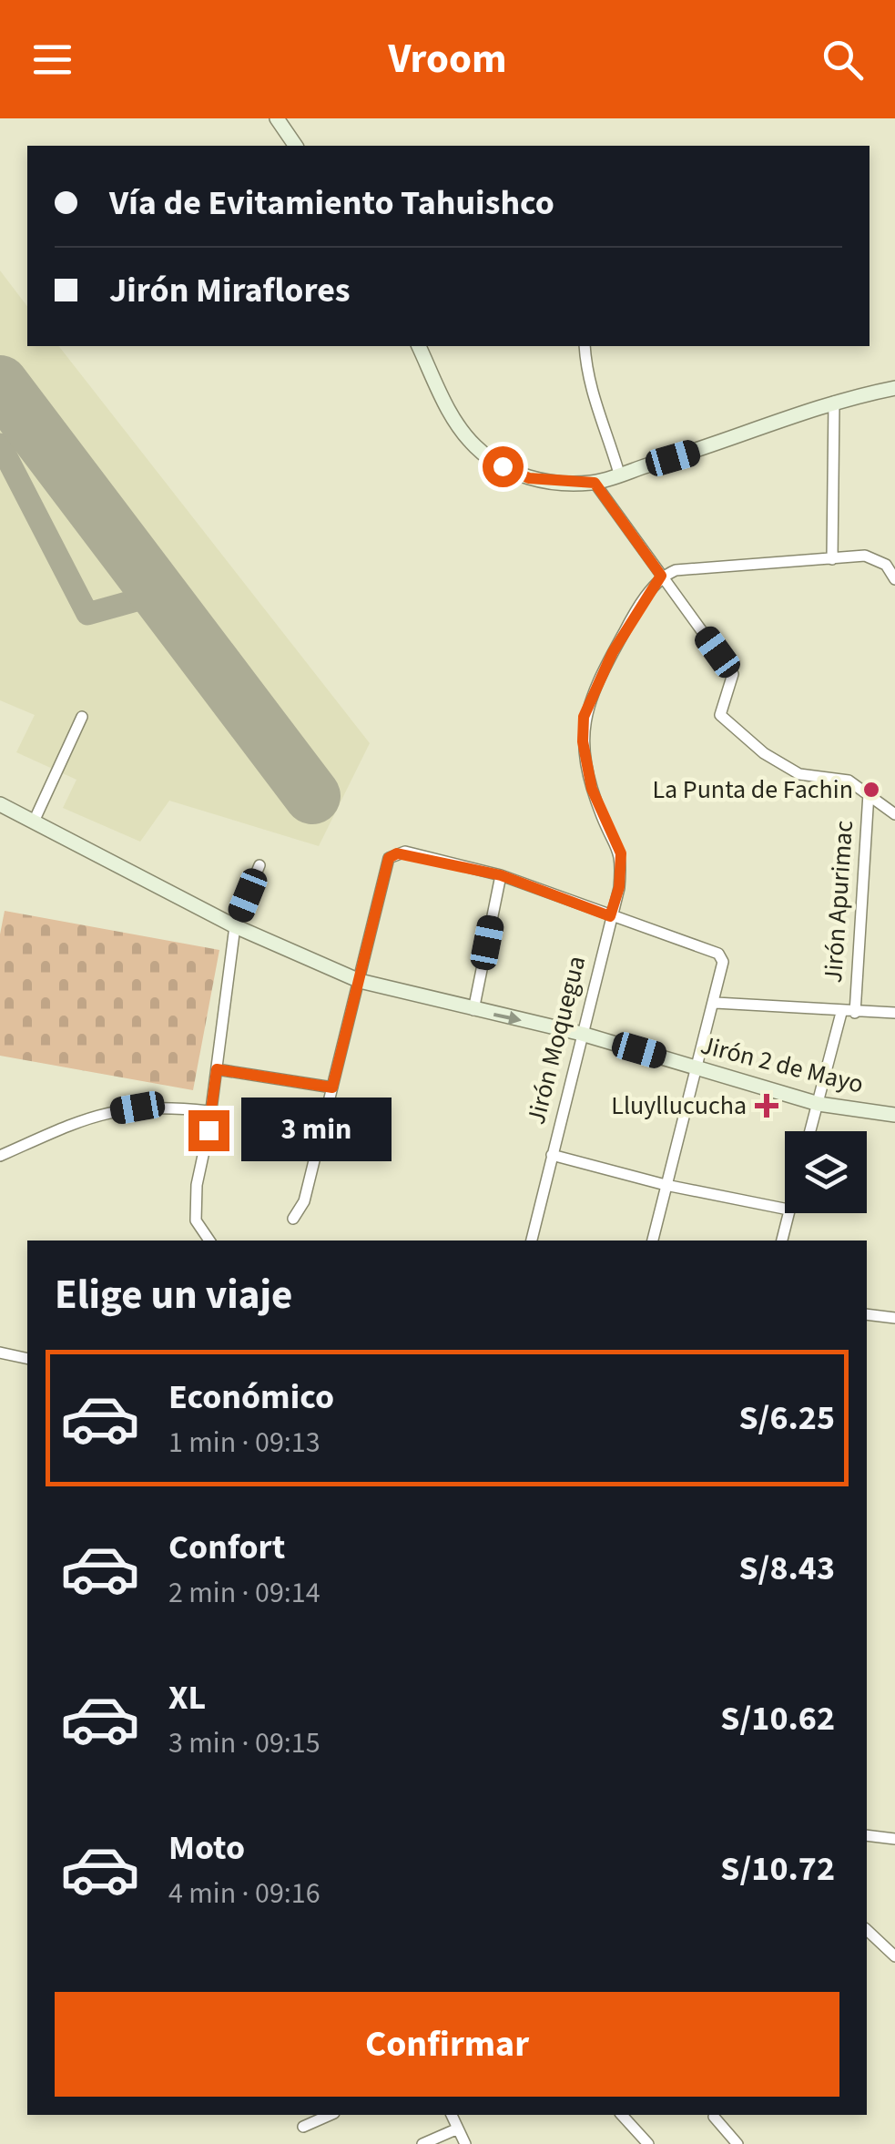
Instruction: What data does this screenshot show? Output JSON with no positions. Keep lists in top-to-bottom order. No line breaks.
{"streets":{"main road":["Jirón 2 de Mayo"],"street":["Jirón Apurimac","Jirón Moquegua"]},"crossings":[["Jirón Moquegua","Jirón 2 de Mayo"]],"places":{"other":["La Punta de Fachin"],"health":["Lluyllucucha"]},"page":{"header":"Vroom","banner":["Vía de Evitamiento Tahuishco","Jirón Miraflores"],"bubble":"3 min","heading":"Elige un viaje","list":[{"name":"Económico","note":"1 min · 09:13","value":"S/6.25"},{"name":"Confort","note":"2 min · 09:14","value":"S/8.43"},{"name":"XL","note":"3 min · 09:15","value":"S/10.62"},{"name":"Moto","note":"4 min · 09:16","value":"S/10.72"}],"buttons":"Confirmar"}}
